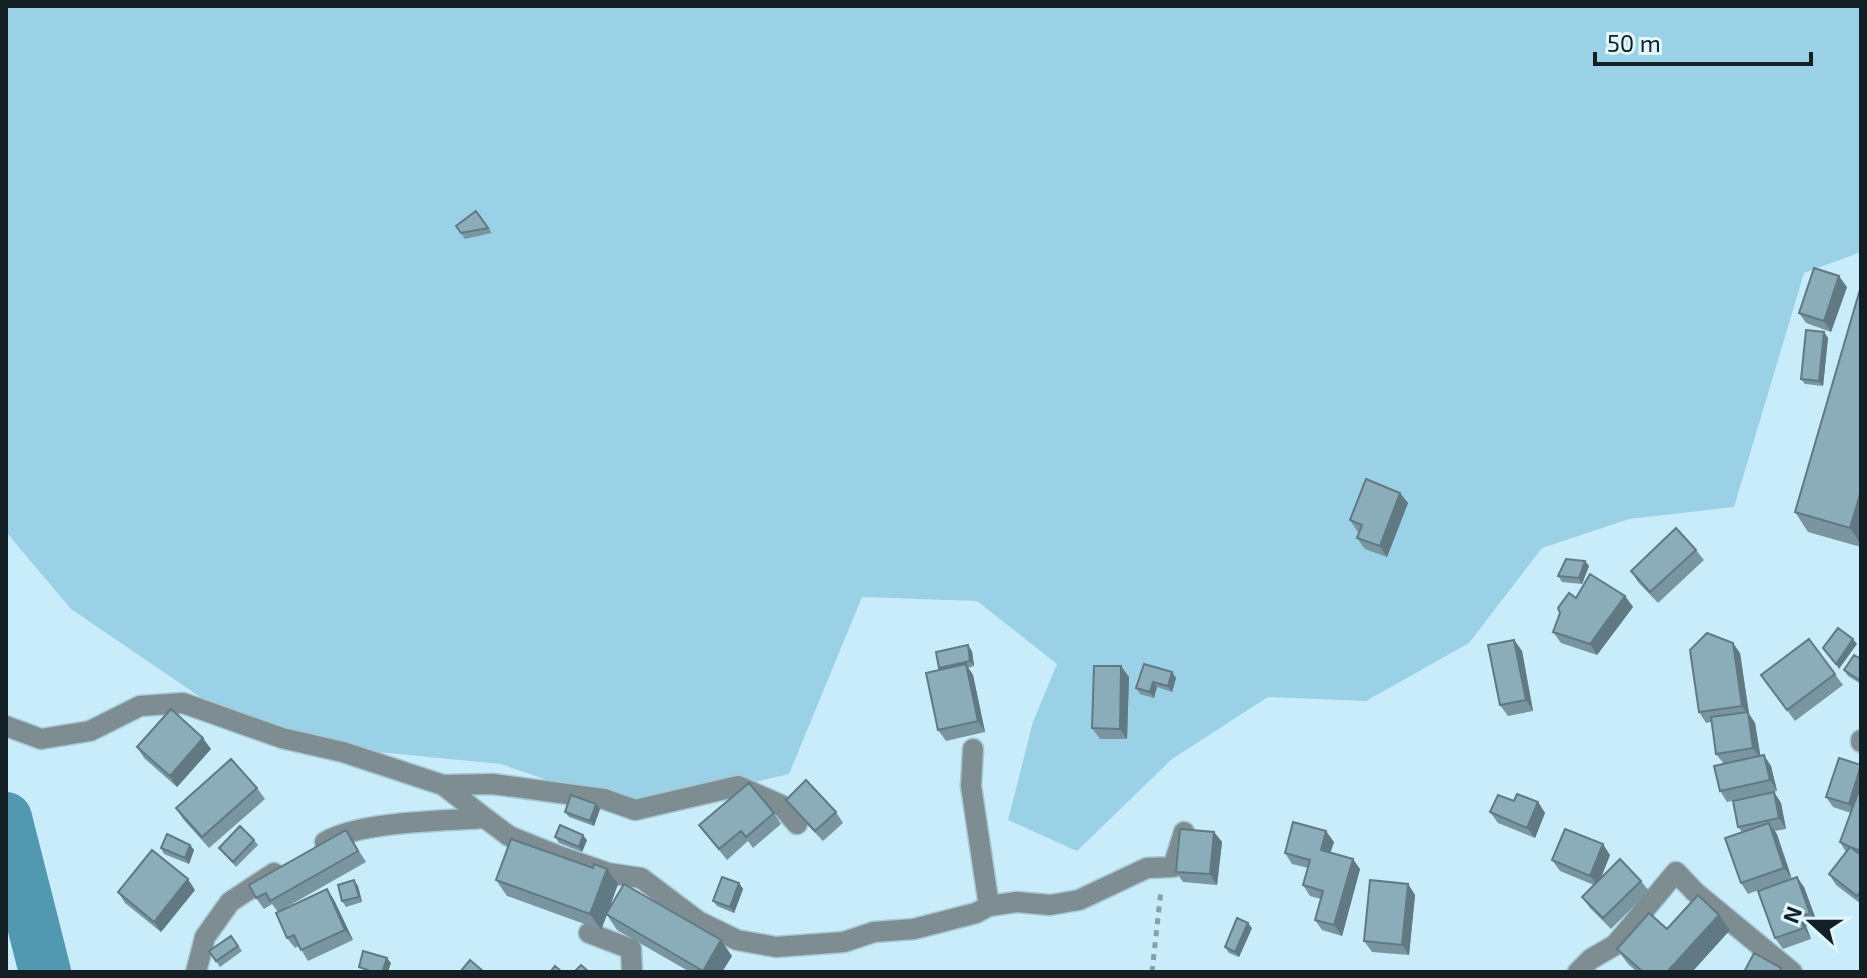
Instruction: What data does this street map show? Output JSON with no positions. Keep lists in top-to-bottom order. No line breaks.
{"scale_bar":"50 m","north":"left"}
